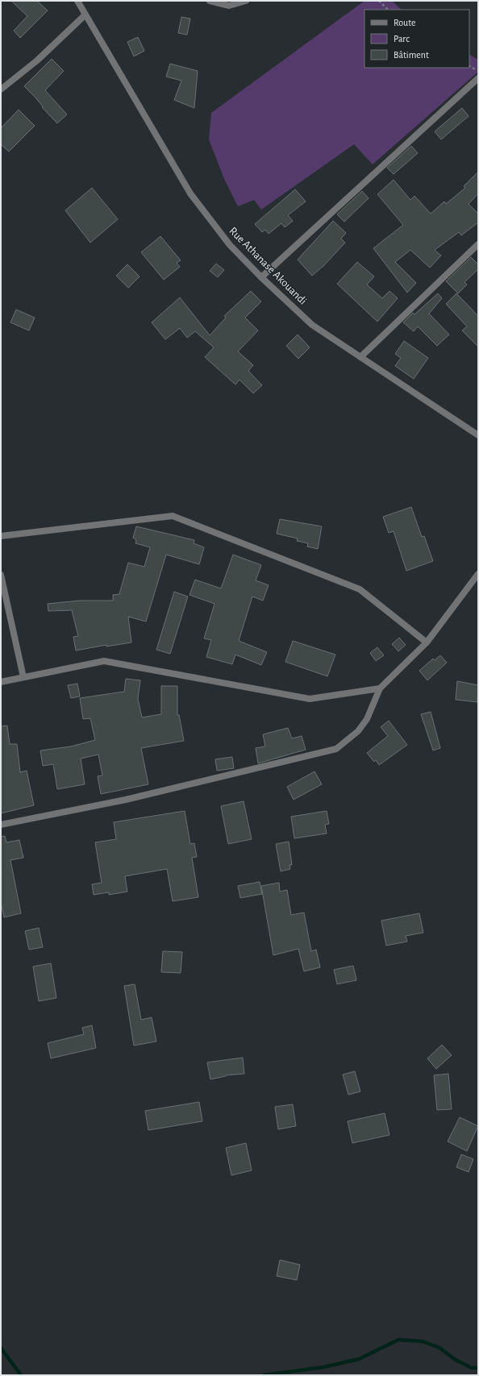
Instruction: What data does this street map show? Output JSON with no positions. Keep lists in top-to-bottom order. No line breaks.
{"streets":{"street":["Rue Athanase Akouandi"]},"legend":["Route","Parc","Bâtiment"]}
